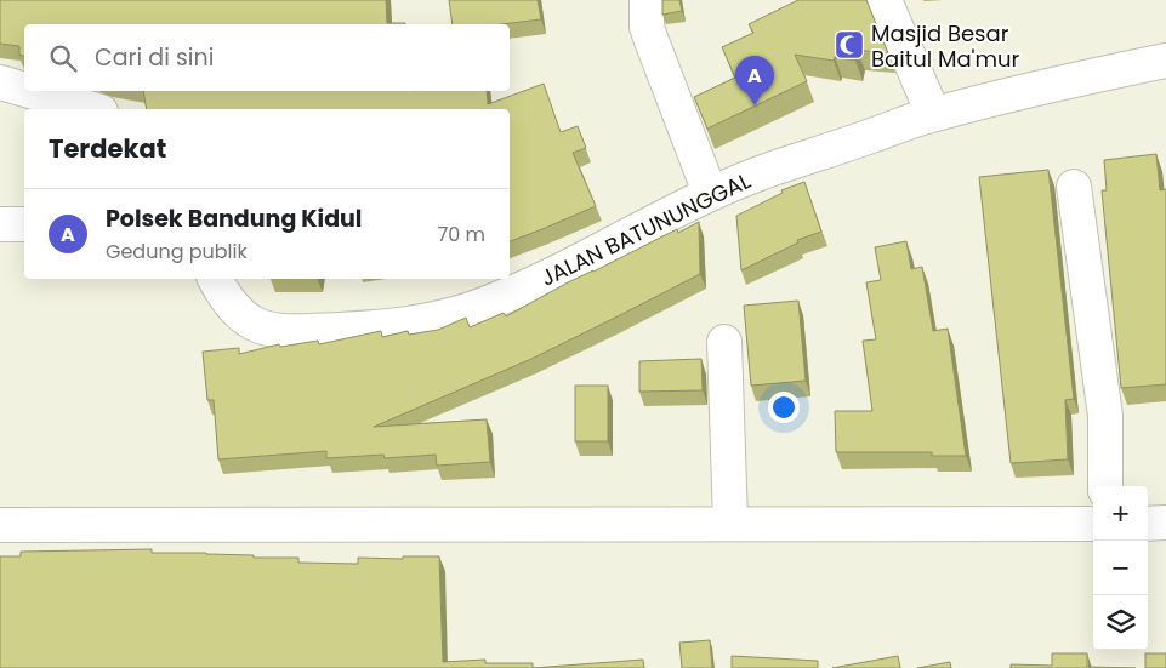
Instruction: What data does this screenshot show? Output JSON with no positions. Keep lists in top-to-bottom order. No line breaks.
{"streets":{"street":["JALAN BATUNUNGGAL"]},"places":{"mosque":["Masjid Besar Baitul Ma'mur"]},"page":{"search":"Cari di sini","pins":"A","heading":"Terdekat","list":[{"mark":"A","name":"Polsek Bandung Kidul","note":"Gedung publik","value":"70 m"}],"map_buttons":["+","−"]}}
